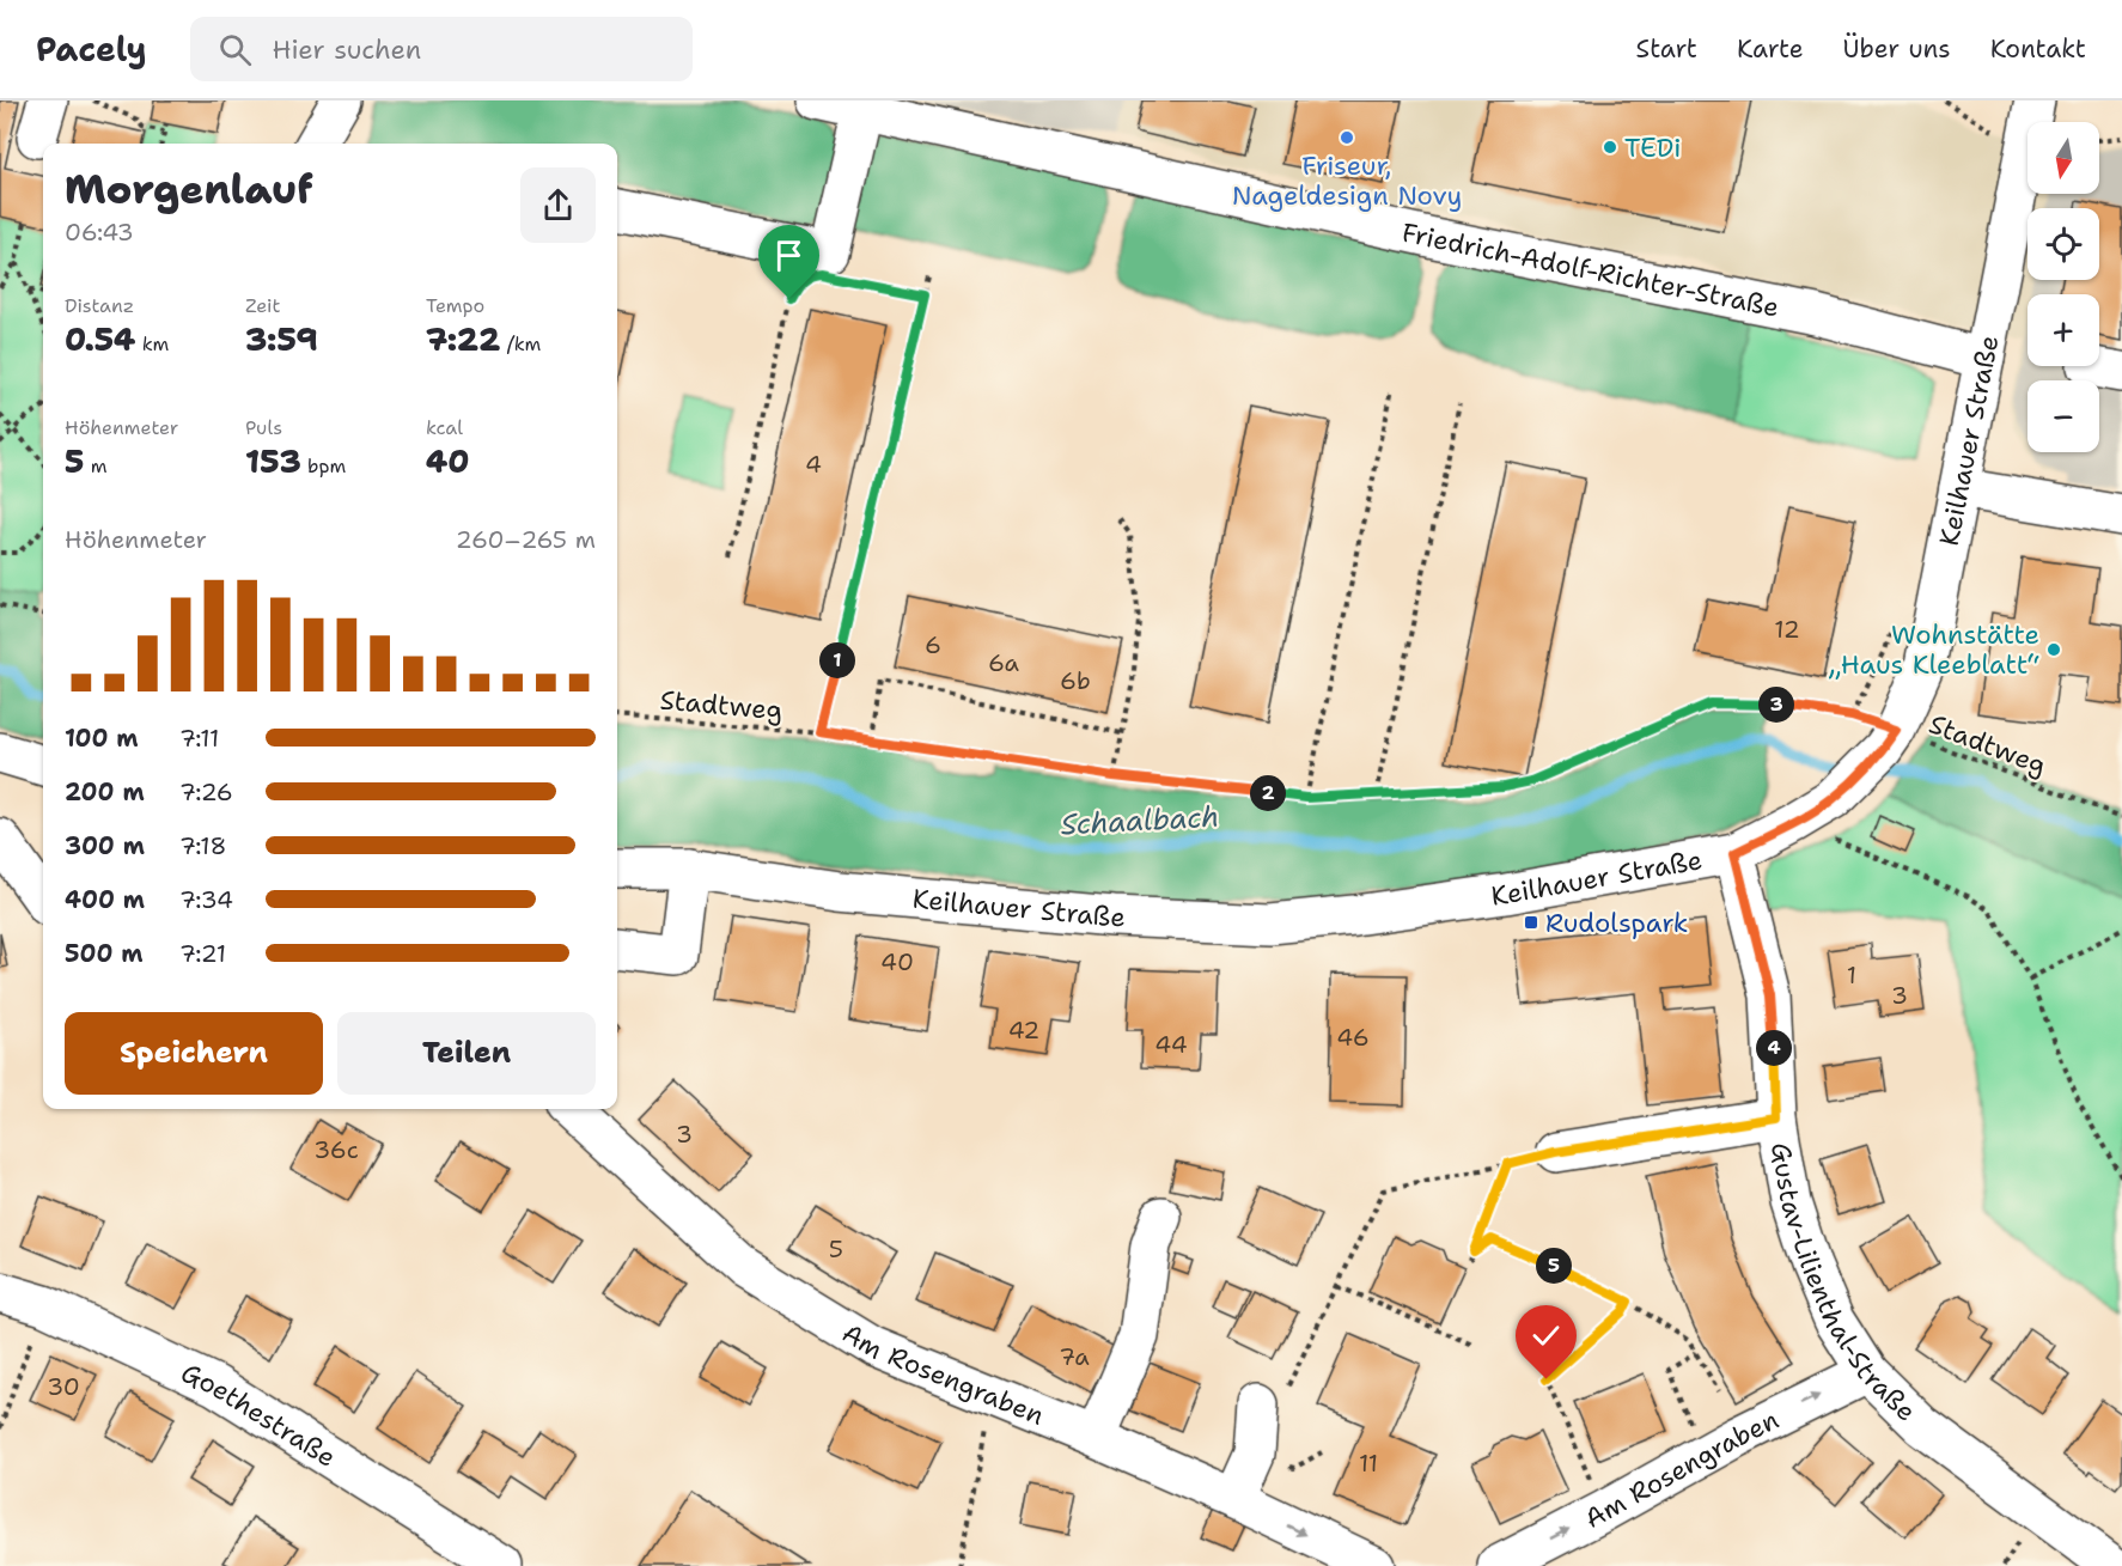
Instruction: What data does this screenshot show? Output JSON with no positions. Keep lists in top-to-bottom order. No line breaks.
{"streets":{"street":["Friedrich-Adolf-Richter-Straße","Keilhauer Straße","Gustav-Lilienthal-Straße","Am Rosengraben","Goethestraße"],"path":["Stadtweg"]},"crossings":[["Friedrich-Adolf-Richter-Straße","Keilhauer Straße"],["Keilhauer Straße","Stadtweg"],["Keilhauer Straße","Gustav-Lilienthal-Straße"],["Gustav-Lilienthal-Straße","Am Rosengraben"]],"water":["Schaalbach"],"places":{"other":["Friseur, Nageldesign Novy","TEDi","Wohnstätte „Haus Kleeblatt“"],"transit":["Rudolspark"]},"house_numbers":["4","12","6","6a","6b","40","1","3","42","46","44","3","36c","5","7a","30","11"],"north":"bottom","page":{"header":"Pacely","search":"Hier suchen","nav":["Start","Karte","Über uns","Kontakt"],"map_buttons":["+","−"],"heading":["Morgenlauf","06:43"],"stats":[["Distanz","0.54 km"],["Zeit","3:59"],["Tempo","7:22 /km"],["Höhenmeter","5 m"],["Puls","153 bpm"],["kcal","40"]],"chart":["Höhenmeter","260–265 m"],"pins":["1","3","2","4","5"],"list":[{"name":"100 m","note":"7:11"},{"name":"200 m","note":"7:26"},{"name":"300 m","note":"7:18"},{"name":"400 m","note":"7:34"},{"name":"500 m","note":"7:21"}],"buttons":["Speichern","Teilen"]}}
